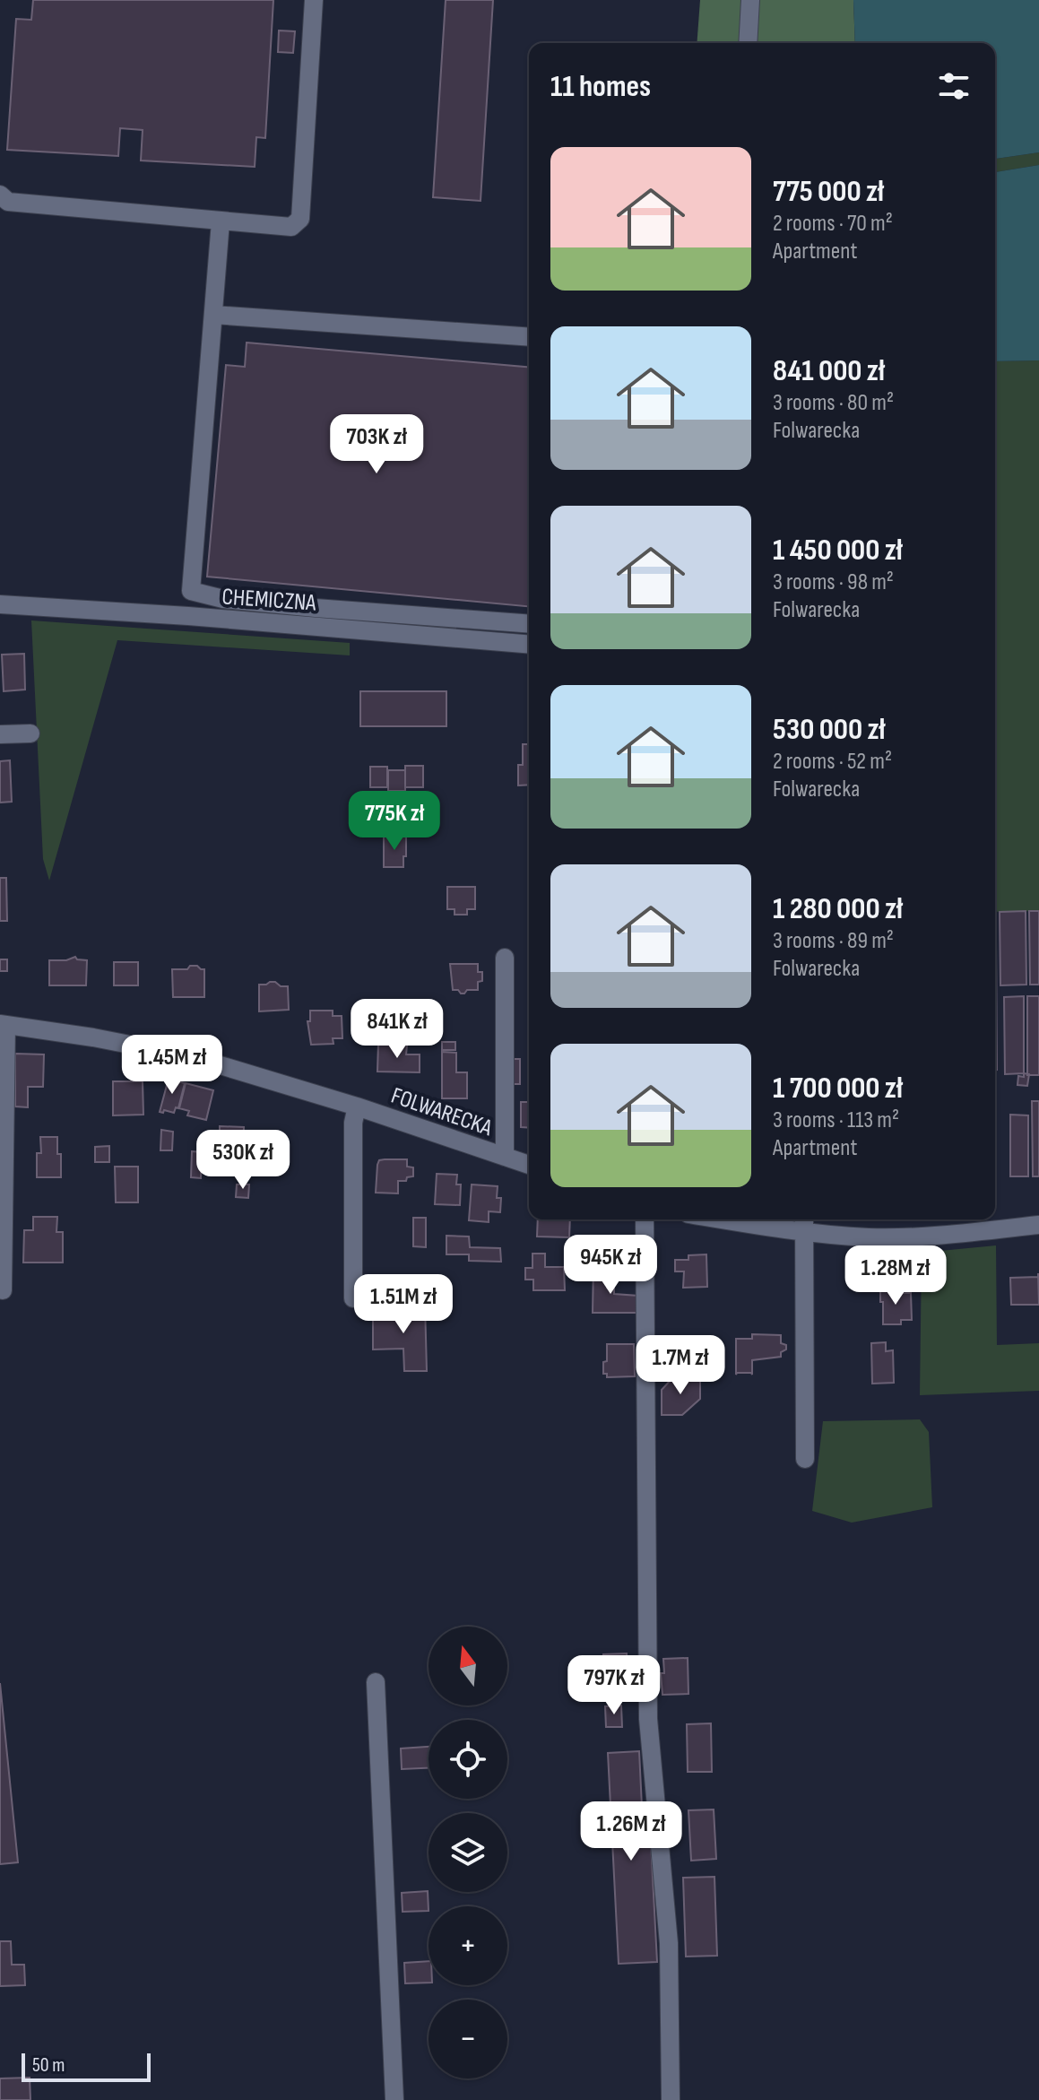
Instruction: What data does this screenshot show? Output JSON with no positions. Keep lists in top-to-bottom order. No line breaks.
{"streets":{"street":["CHEMICZNA","FOLWARECKA"]},"scale_bar":"50 m","north":"top","page":{"heading":"11 homes","list":[{"name":"775 000 zł","note":"2 rooms · 70 m² · Apartment"},{"name":"841 000 zł","note":"3 rooms · 80 m² · Folwarecka"},{"name":"1 450 000 zł","note":"3 rooms · 98 m² · Folwarecka"},{"name":"530 000 zł","note":"2 rooms · 52 m² · Folwarecka"},{"name":"1 280 000 zł","note":"3 rooms · 89 m² · Folwarecka"},{"name":"1 700 000 zł","note":"3 rooms · 113 m² · Apartment"}],"price":["703K zł","775K zł","841K zł","1.45M zł","530K zł","945K zł","1.28M zł","1.51M zł","1.7M zł","797K zł","1.26M zł"],"map_buttons":["+","−"],"scale":"50 m"}}
